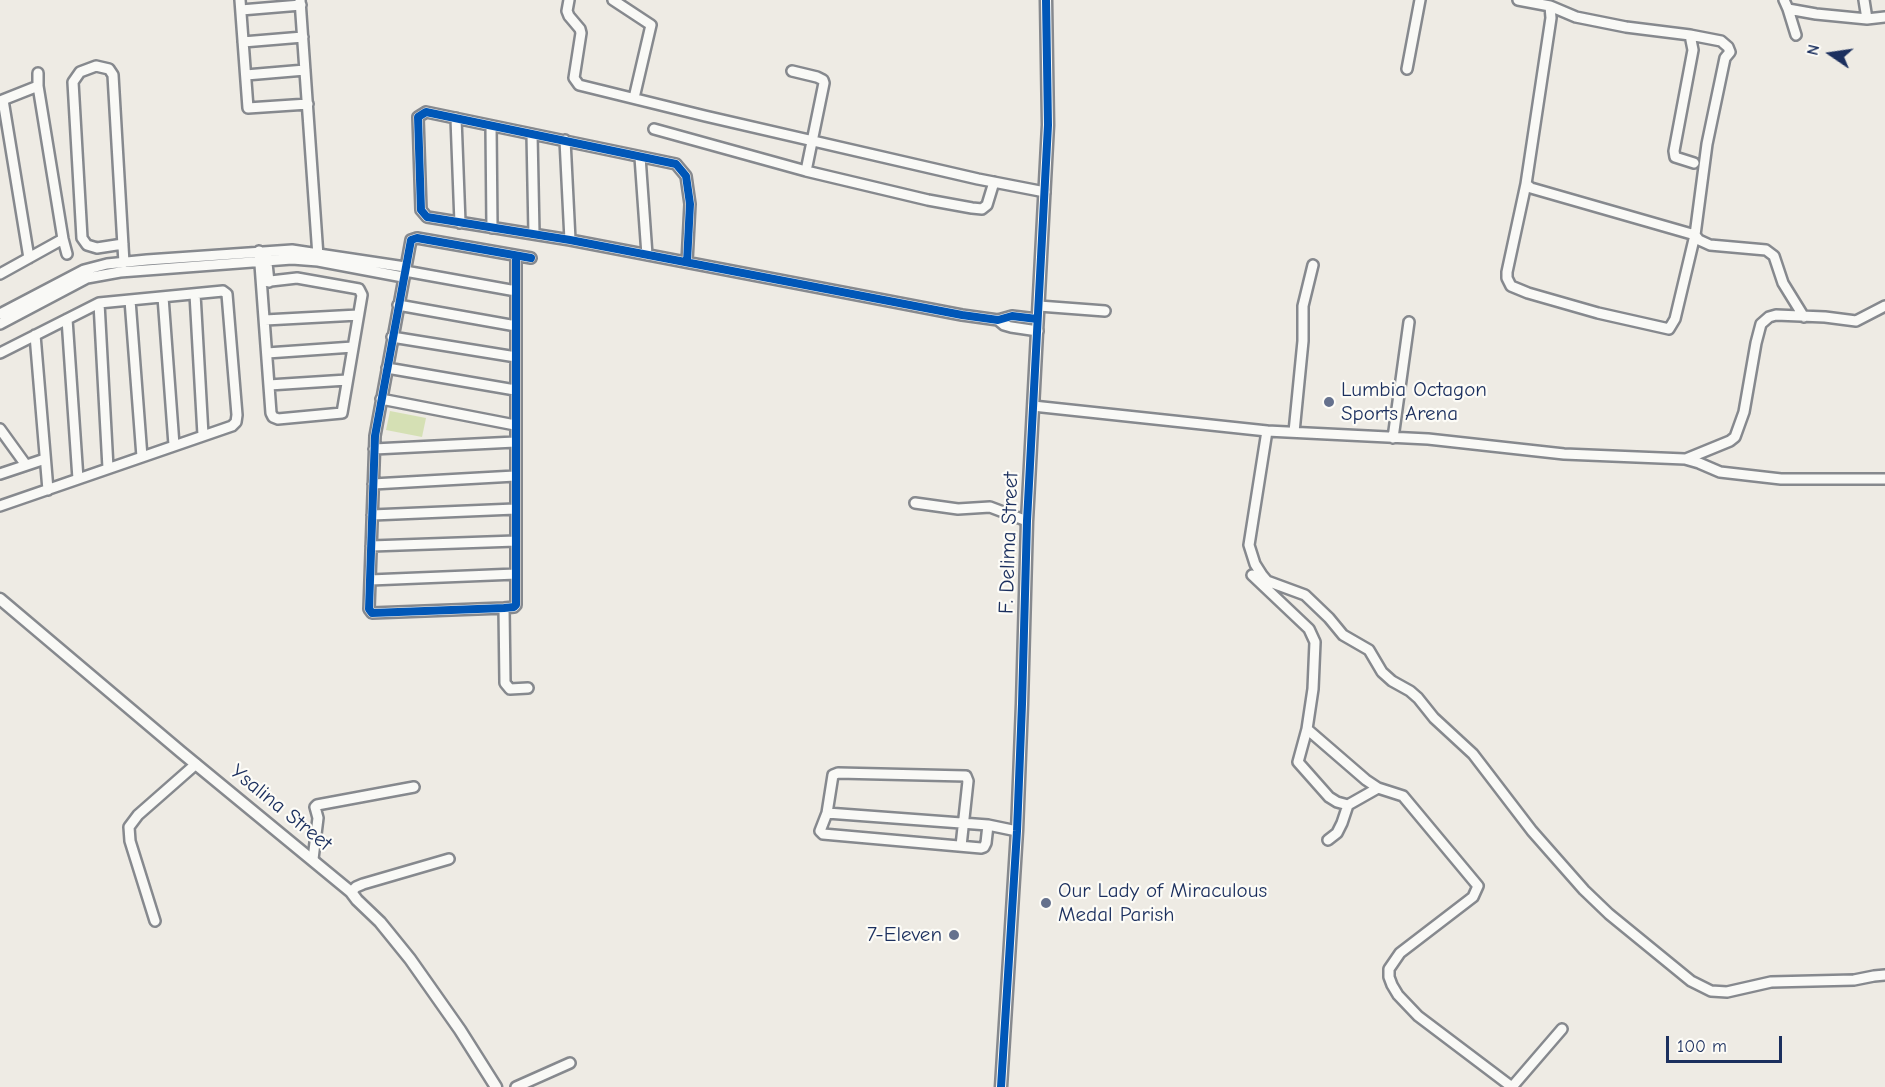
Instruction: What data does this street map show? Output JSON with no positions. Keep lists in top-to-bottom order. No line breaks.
{"streets":{"street":["F. Delima Street","Ysalina Street"]},"places":["Lumbia Octagon Sports Arena","Our Lady of Miraculous Medal Parish","7-Eleven"],"scale_bar":"100 m","north":"left"}
